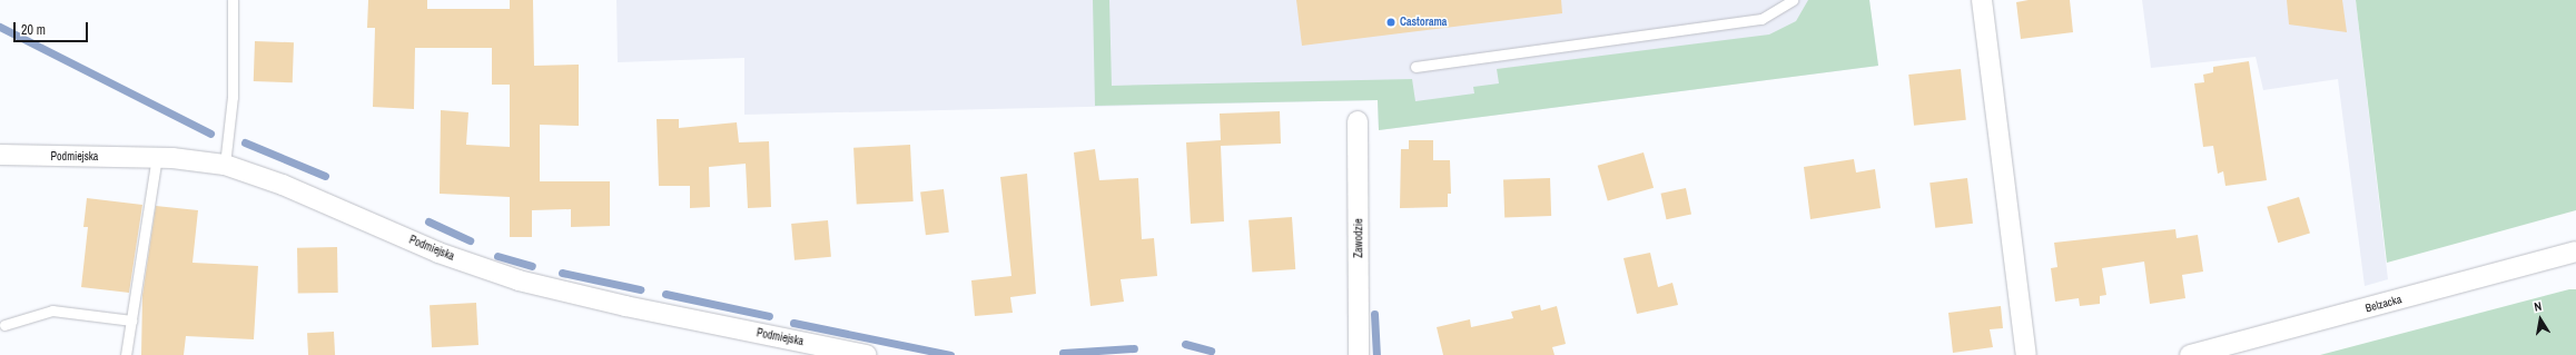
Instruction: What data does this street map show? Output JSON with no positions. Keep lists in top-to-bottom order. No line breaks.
{"streets":{"street":["Podmiejska","Zawodzie","Belzacka"]},"places":["Castorama"],"scale_bar":"20 m","north":"top"}
